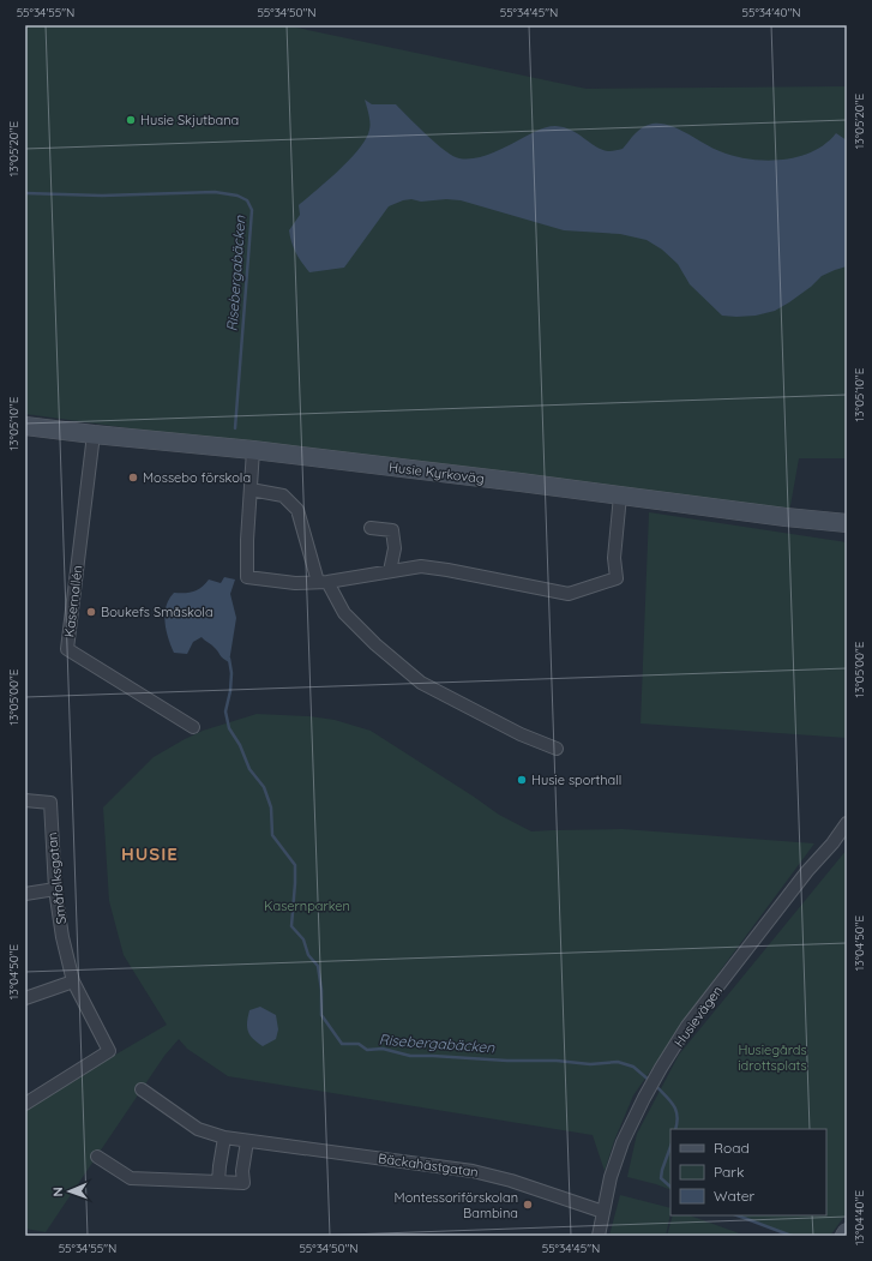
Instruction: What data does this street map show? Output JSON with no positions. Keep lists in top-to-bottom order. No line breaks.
{"streets":{"street":["Husie Kyrkoväg","Kasernallén","Småfolksgatan","Husievägen","Bäckahästgatan"]},"crossings":[["Husie Kyrkoväg","Kasernallén"],["Husievägen","Bäckahästgatan"]],"districts":["HUSIE"],"water":["Risebergabäcken"],"parks":["Kasernparken","Husiegårds idrottsplats"],"places":["Husie Skjutbana","Mossebo förskola","Boukefs Småskola","Husie sporthall","Montessoriförskolan Bambina"],"legend":["Road","Park","Water"],"north":"left","coordinates":["55°34'55\"N","55°34'50\"N","55°34'45\"N","55°34'40\"N","13°05'20\"E","13°05'10\"E","13°05'00\"E","13°04'50\"E","13°04'40\"E"]}
